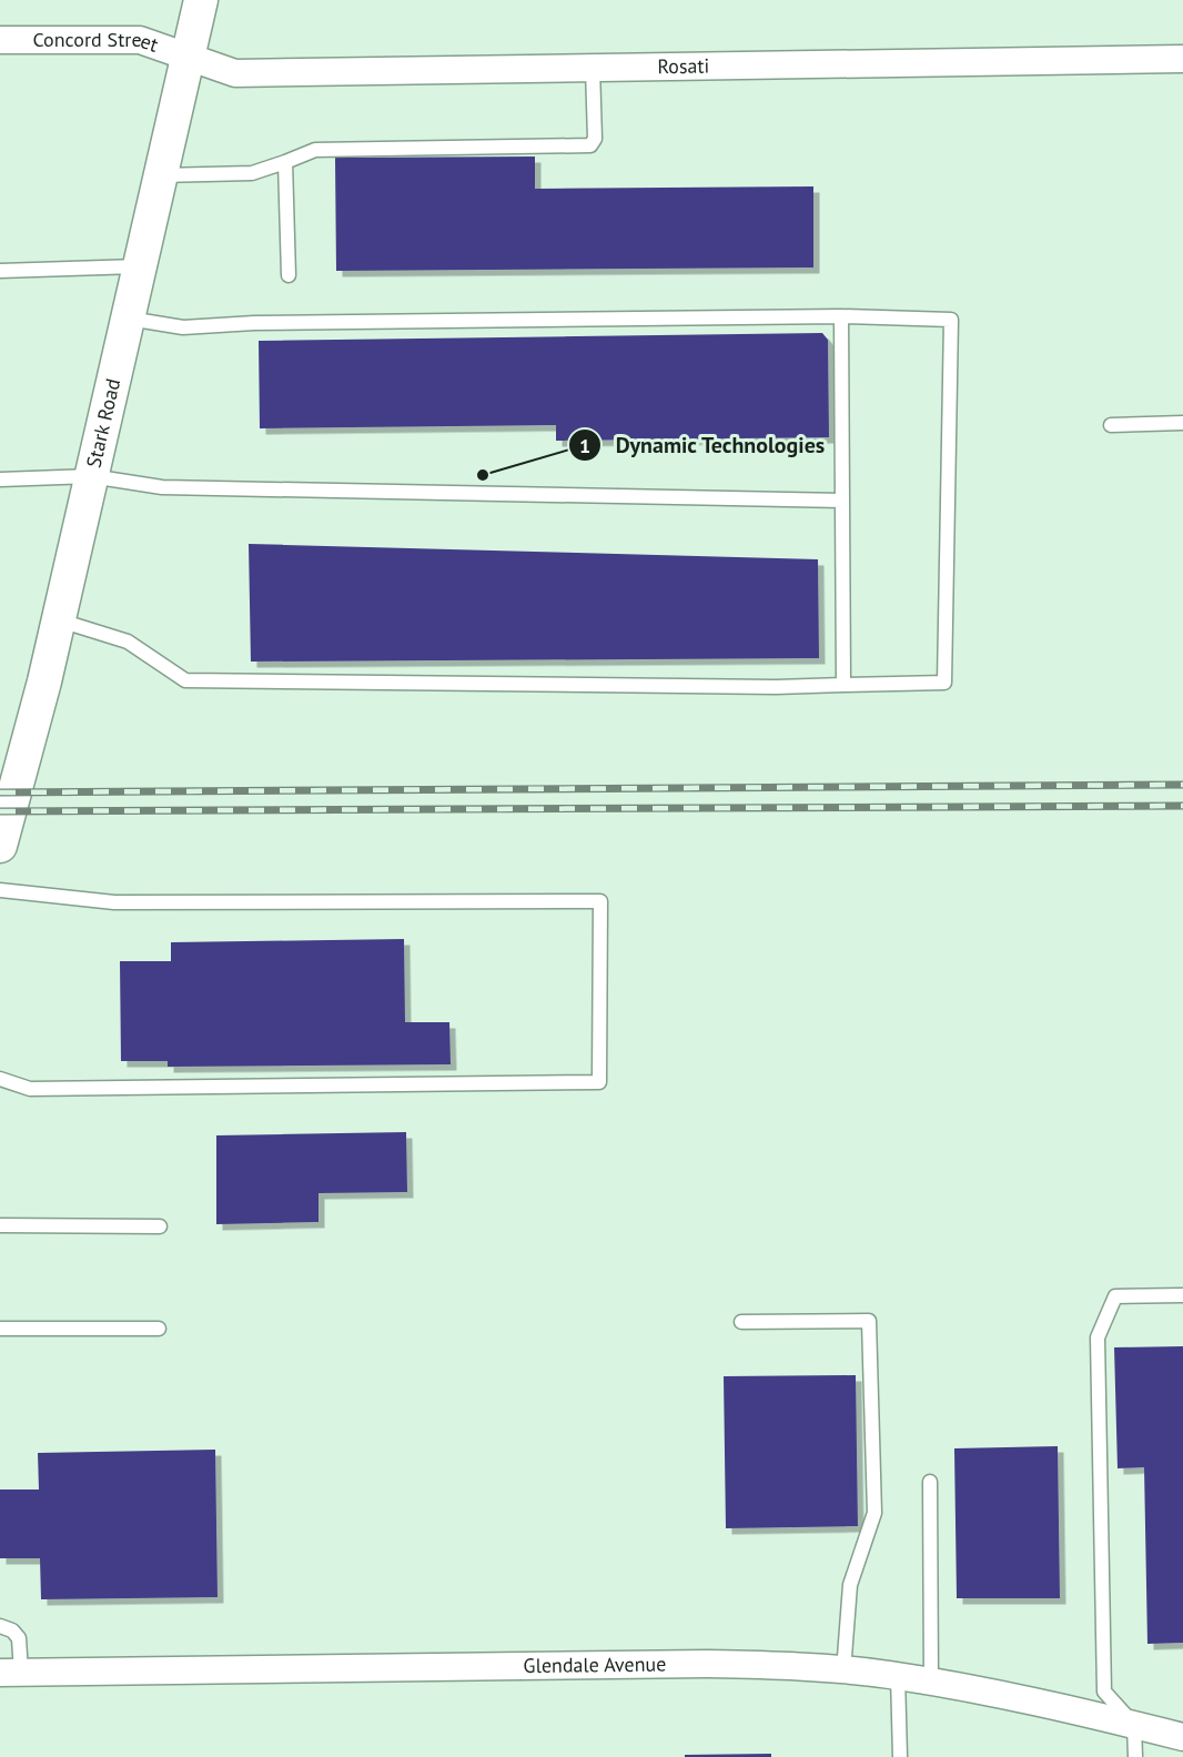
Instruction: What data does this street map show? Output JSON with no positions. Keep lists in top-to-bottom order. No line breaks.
{"streets":{"street":["Concord Street","Rosati","Stark Road","Glendale Avenue"]},"crossings":[["Concord Street","Rosati"],["Concord Street","Stark Road"],["Rosati","Stark Road"]],"places":["Dynamic Technologies"]}
